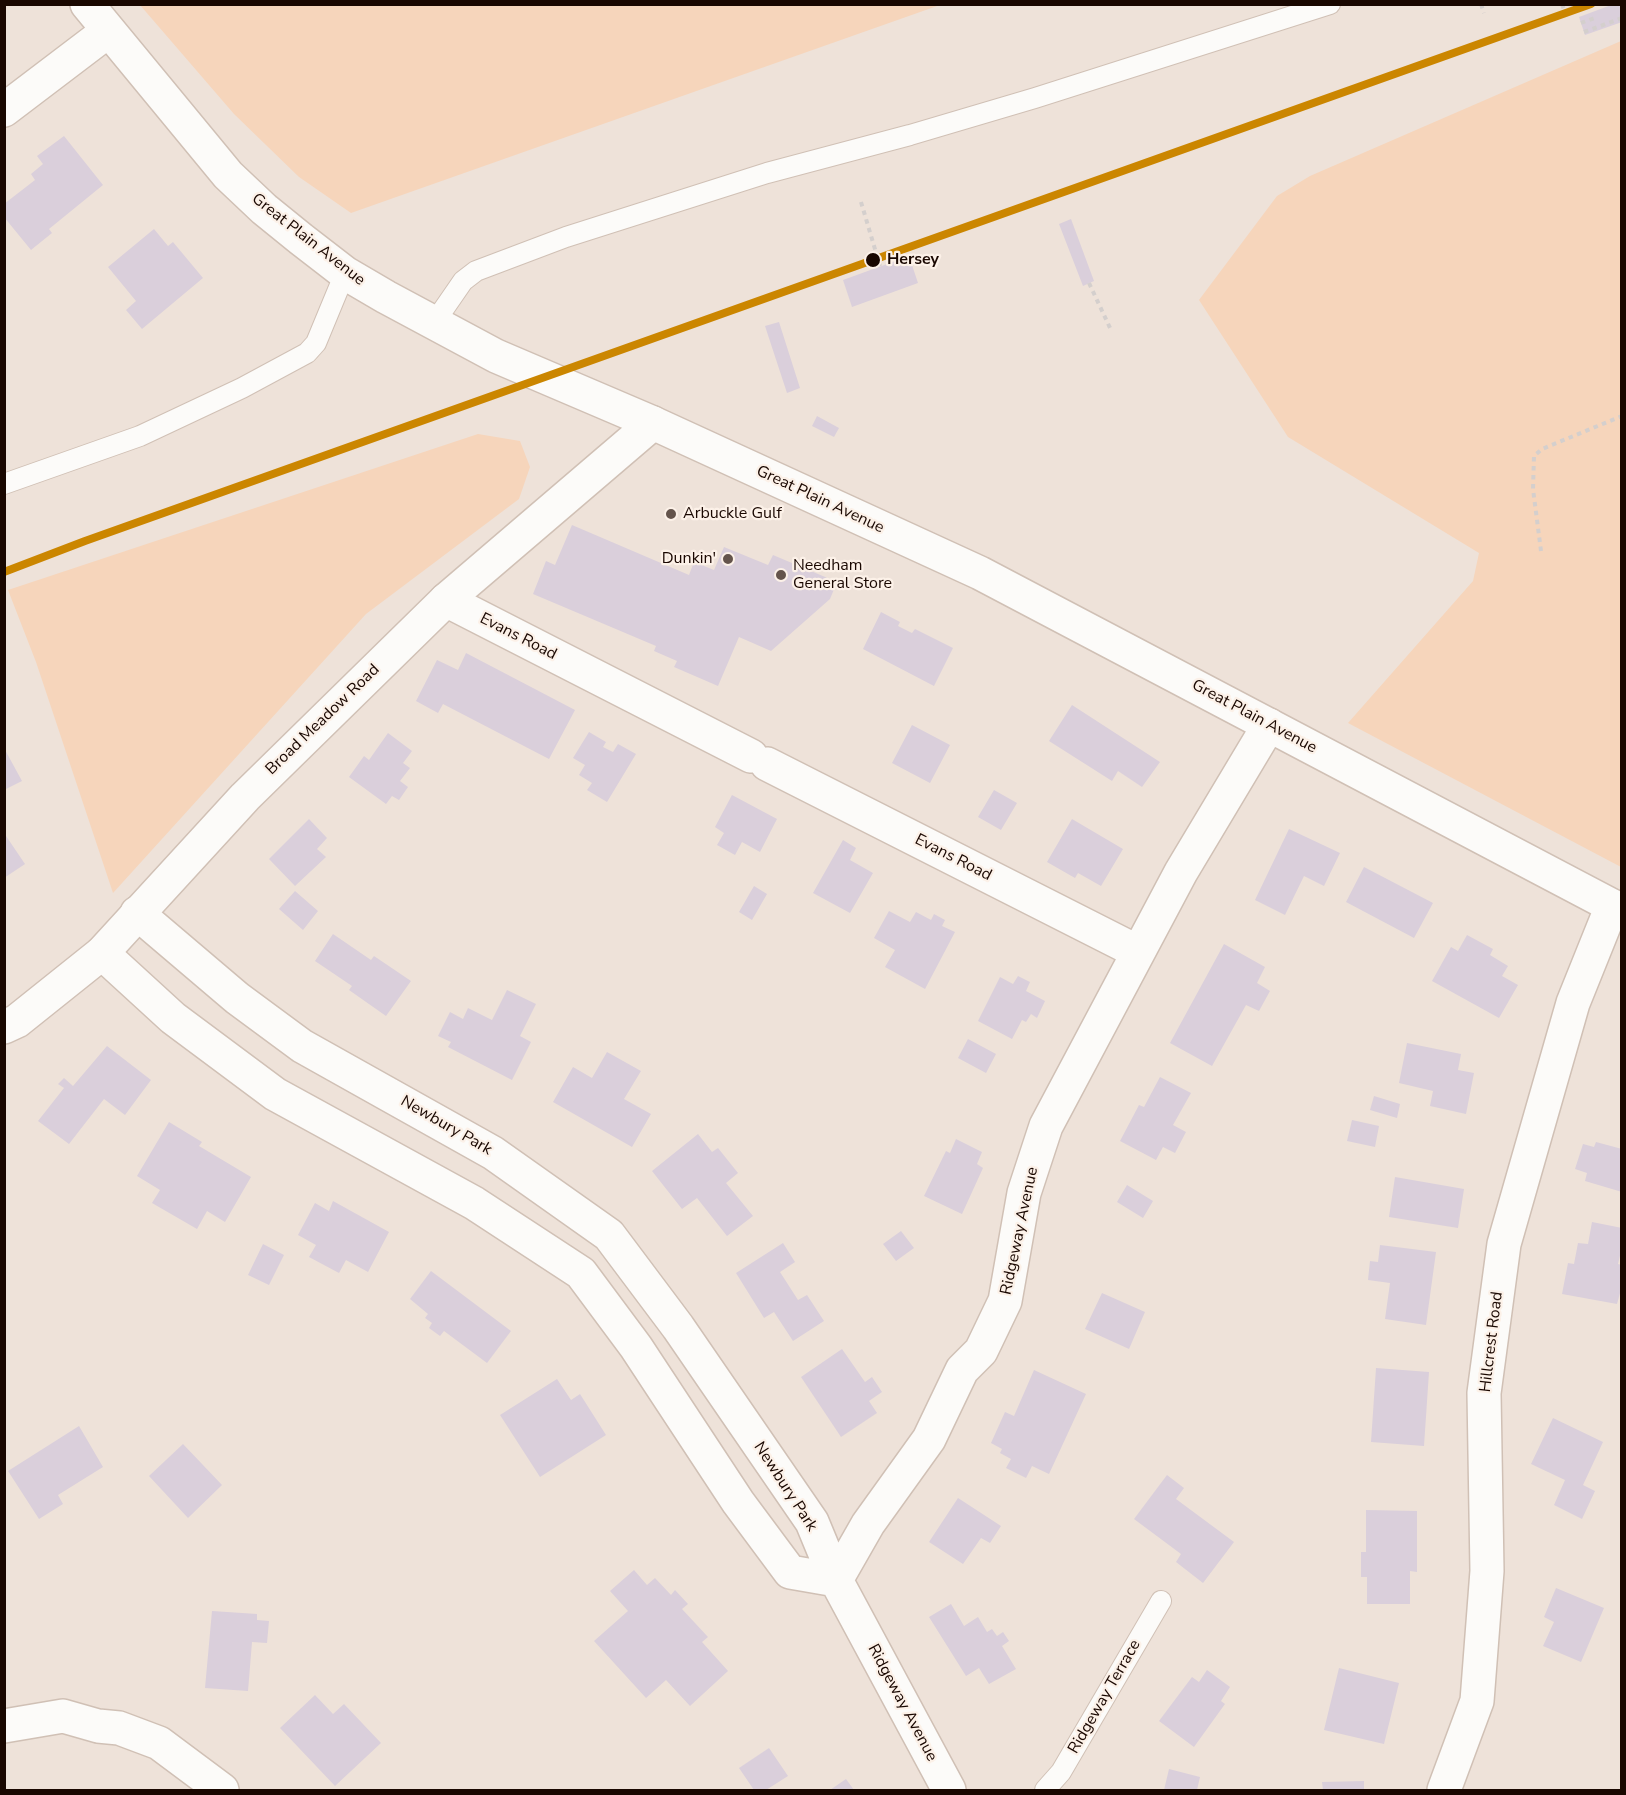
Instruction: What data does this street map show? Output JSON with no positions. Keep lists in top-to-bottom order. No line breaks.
{"streets":{"street":["Great Plain Avenue","Evans Road","Broad Meadow Road","Newbury Park","Ridgeway Avenue","Hillcrest Road"],"lane":["Ridgeway Terrace"]},"crossings":[["Great Plain Avenue","Broad Meadow Road"],["Great Plain Avenue","Ridgeway Avenue"],["Great Plain Avenue","Hillcrest Road"],["Evans Road","Broad Meadow Road"],["Evans Road","Ridgeway Avenue"],["Broad Meadow Road","Newbury Park"],["Newbury Park","Ridgeway Avenue"]],"places":["Hersey","Arbuckle Gulf","Dunkin'","Needham General Store"]}
